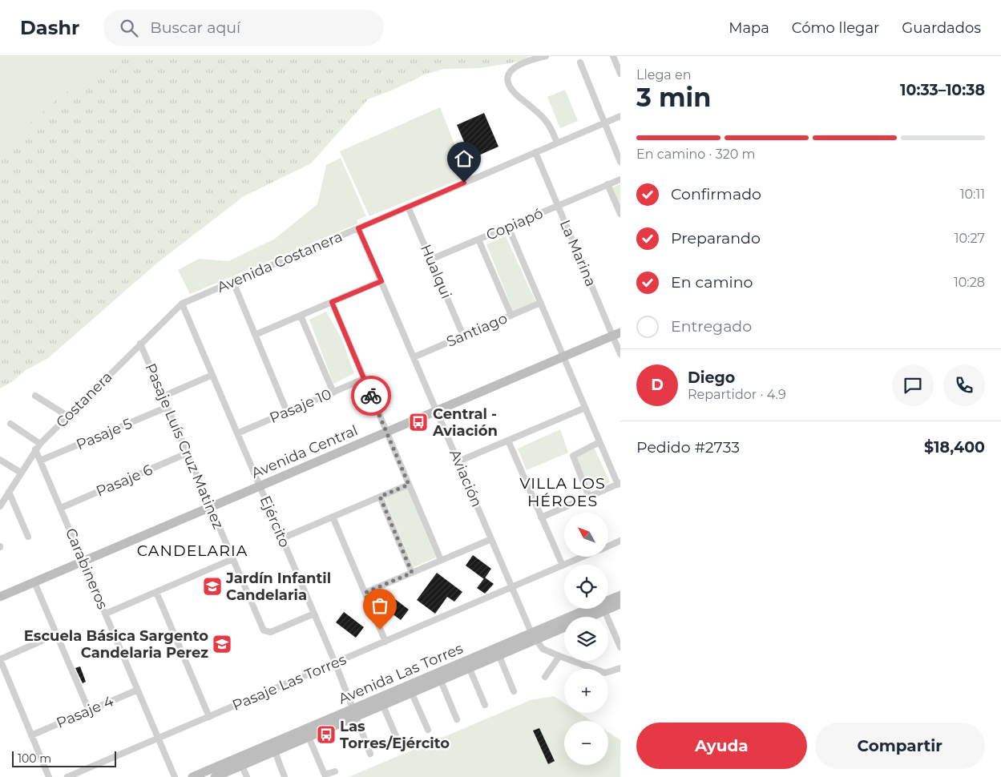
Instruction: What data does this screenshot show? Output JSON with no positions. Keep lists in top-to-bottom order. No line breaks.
{"streets":{"street":["Copiapó","La Marina","Avenida Costanera","Hualqui","Santiago","Costanera","Pasaje 10","Pasaje 5","Pasaje Luís Cruz Matinez","Avenida Central","Aviación","Pasaje 6","Ejército","Carabineros","Avenida Las Torres","Pasaje Las Torres","Pasaje 4"]},"crossings":[["Copiapó","La Marina"],["Copiapó","Hualqui"],["La Marina","Avenida Costanera"],["La Marina","Avenida Central"],["Avenida Costanera","Hualqui"],["Avenida Costanera","Costanera"],["Avenida Costanera","Aviación"],["Avenida Costanera","Ejército"],["Hualqui","Santiago"],["Santiago","Aviación"],["Costanera","Pasaje Luís Cruz Matinez"],["Costanera","Ejército"],["Costanera","Carabineros"],["Pasaje 10","Ejército"],["Pasaje 5","Pasaje Luís Cruz Matinez"],["Pasaje 5","Carabineros"],["Pasaje Luís Cruz Matinez","Avenida Central"],["Pasaje Luís Cruz Matinez","Pasaje 6"],["Pasaje Luís Cruz Matinez","Ejército"],["Avenida Central","Aviación"],["Avenida Central","Ejército"],["Avenida Central","Carabineros"],["Aviación","Avenida Las Torres"],["Aviación","Pasaje Las Torres"],["Pasaje 6","Carabineros"],["Ejército","Avenida Las Torres"],["Ejército","Pasaje Las Torres"],["Carabineros","Pasaje Las Torres"],["Carabineros","Pasaje 4"]],"districts":["VILLA LOS HÉROES","CANDELARIA"],"places":{"bus stop":["Central - Aviación","Las Torres/Ejército"],"school or university":["Jardín Infantil Candelaria","Escuela Básica Sargento Candelaria Perez"]},"scale_bar":"100 m","north":"top left","page":{"header":"Dashr","search":"Buscar aquí","nav":["Mapa","Cómo llegar","Guardados"],"heading":["3 min","Llega en","10:33–10:38"],"panel":["Diego","Repartidor · 4.9","Pedido #2733","$18,400"],"bar":"En camino · 320 m","list":[["Confirmado","10:11"],["Preparando","10:27"],["En camino","10:28"],"Entregado"],"round":"D","map_buttons":["+","−"],"buttons":["Ayuda","Compartir"],"scale":"100 m"}}
